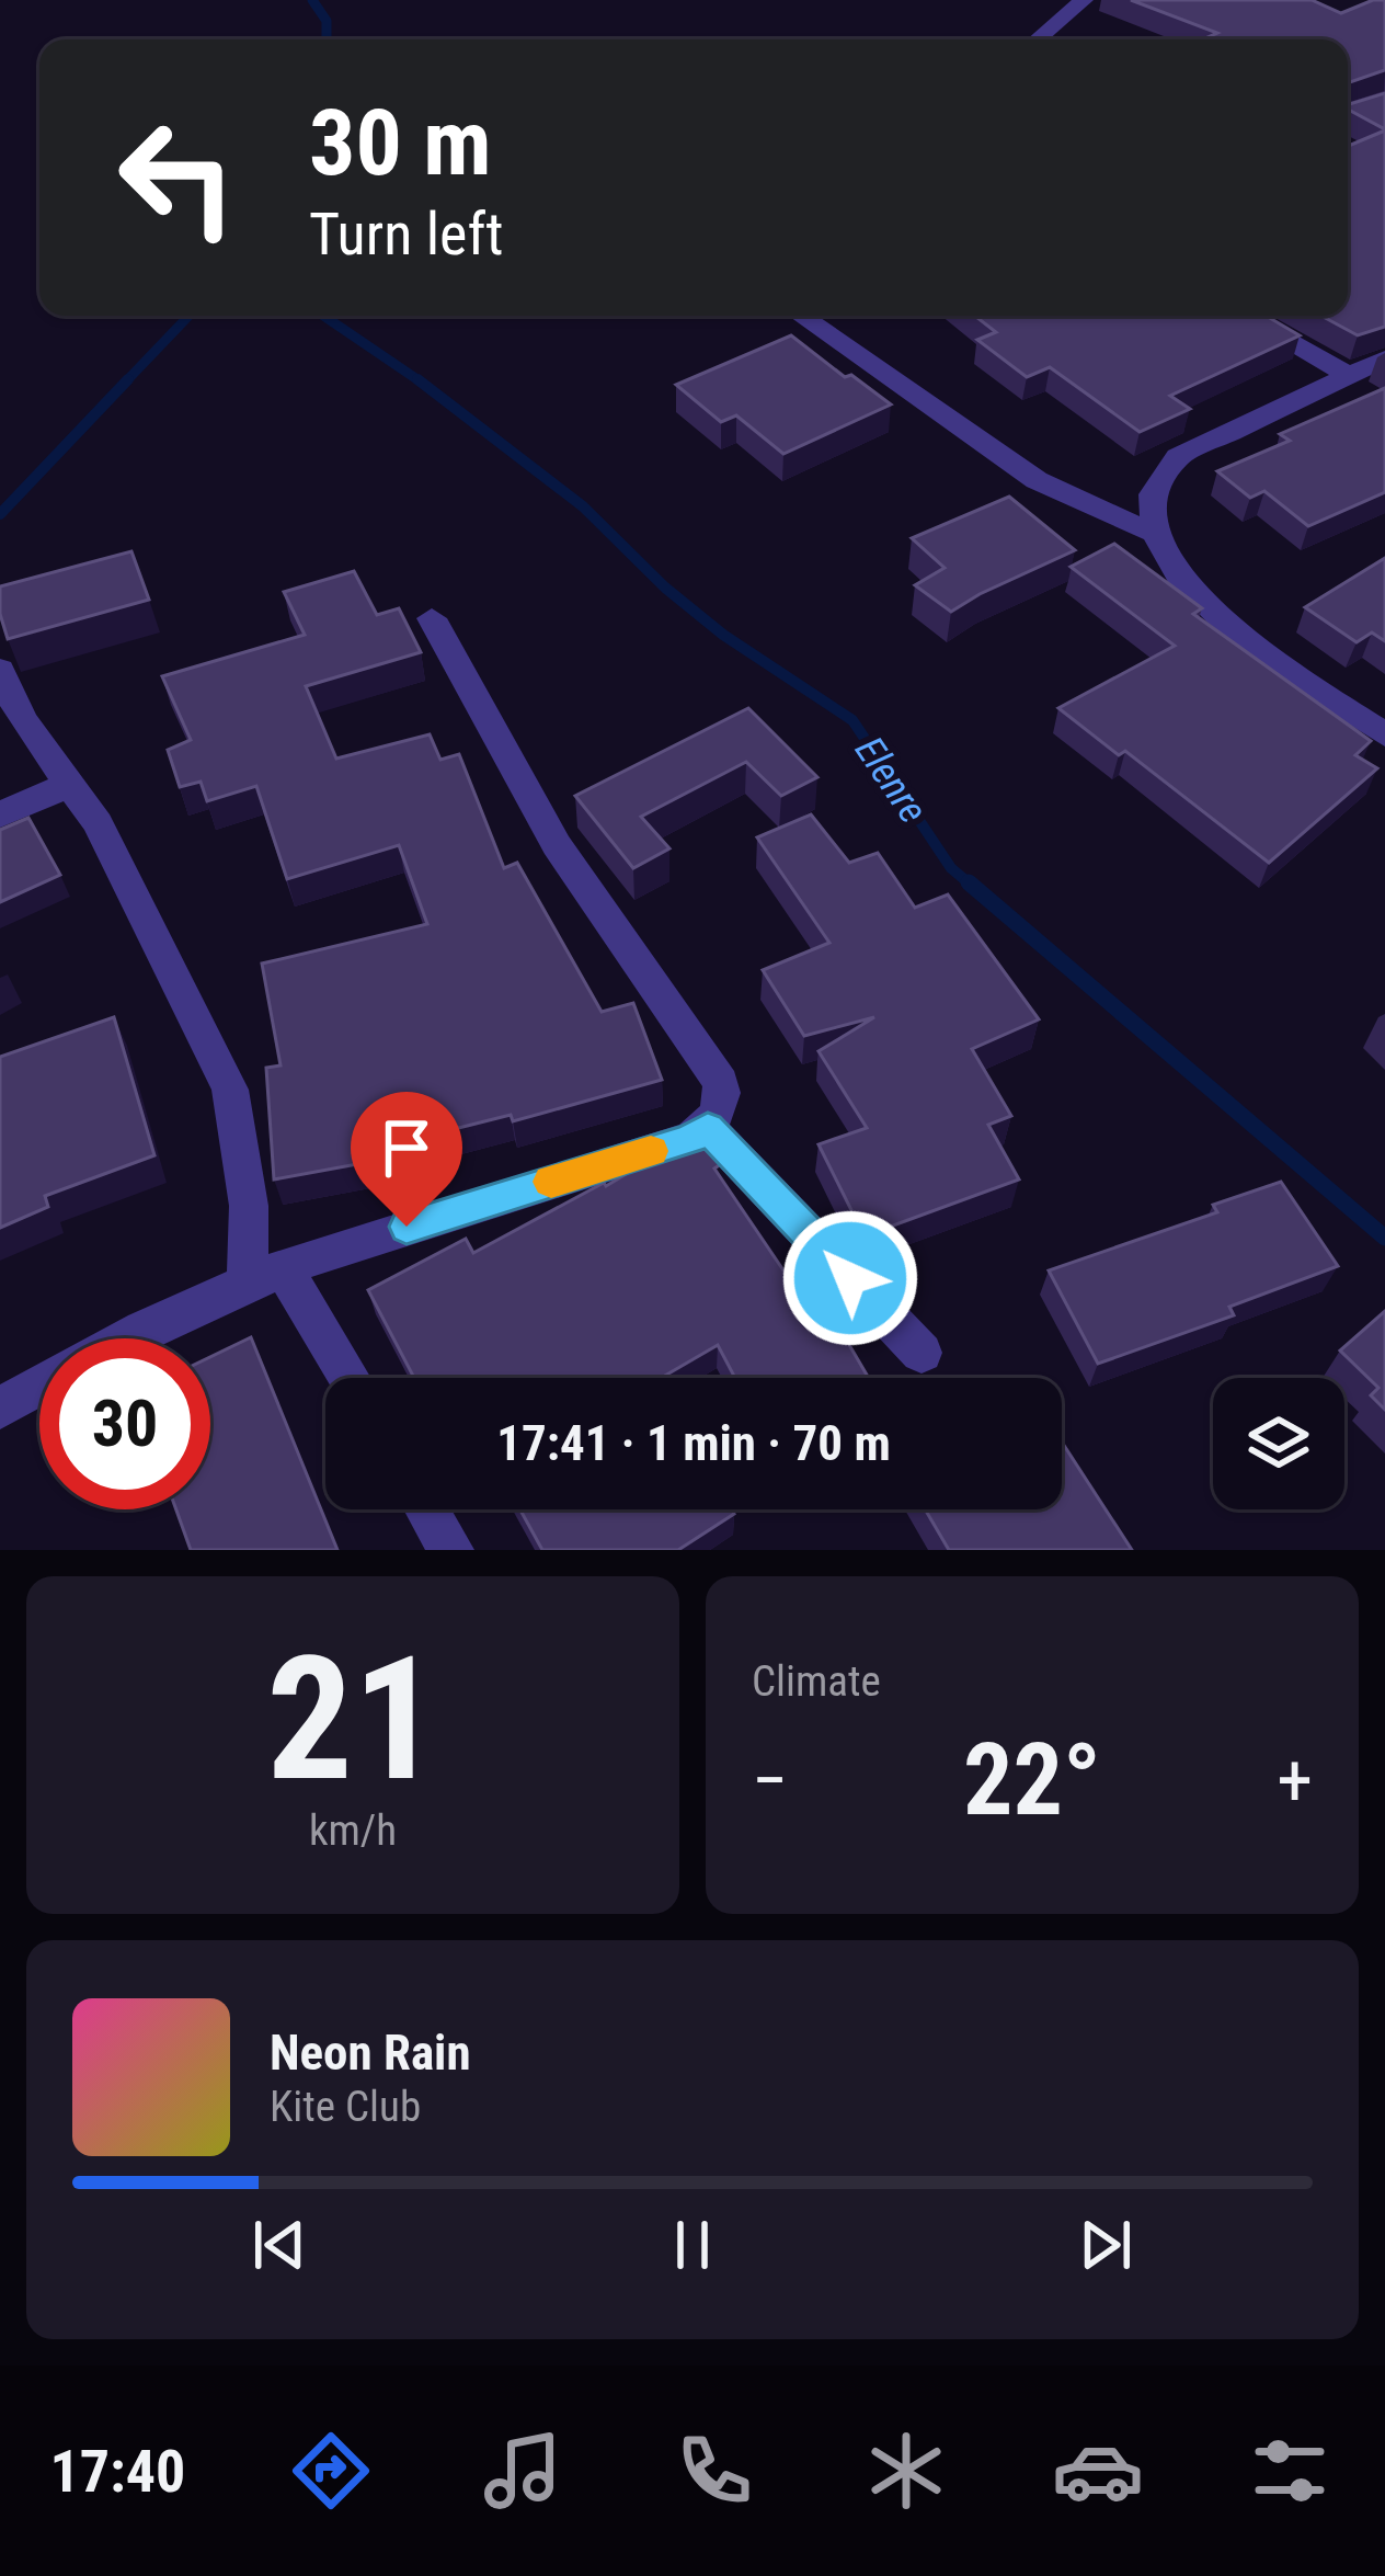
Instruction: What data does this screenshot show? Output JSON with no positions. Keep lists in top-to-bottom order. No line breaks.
{"water":["Elenre"],"page":{"turn":["30 m","Turn left"],"limit":"30","trip":"17:41 · 1 min · 70 m","tile":[["21","km/h"],"Climate"],"heat":["−","22°","+"],"song":["Neon Rain","Kite Club"],"tabs":"17:40"}}
